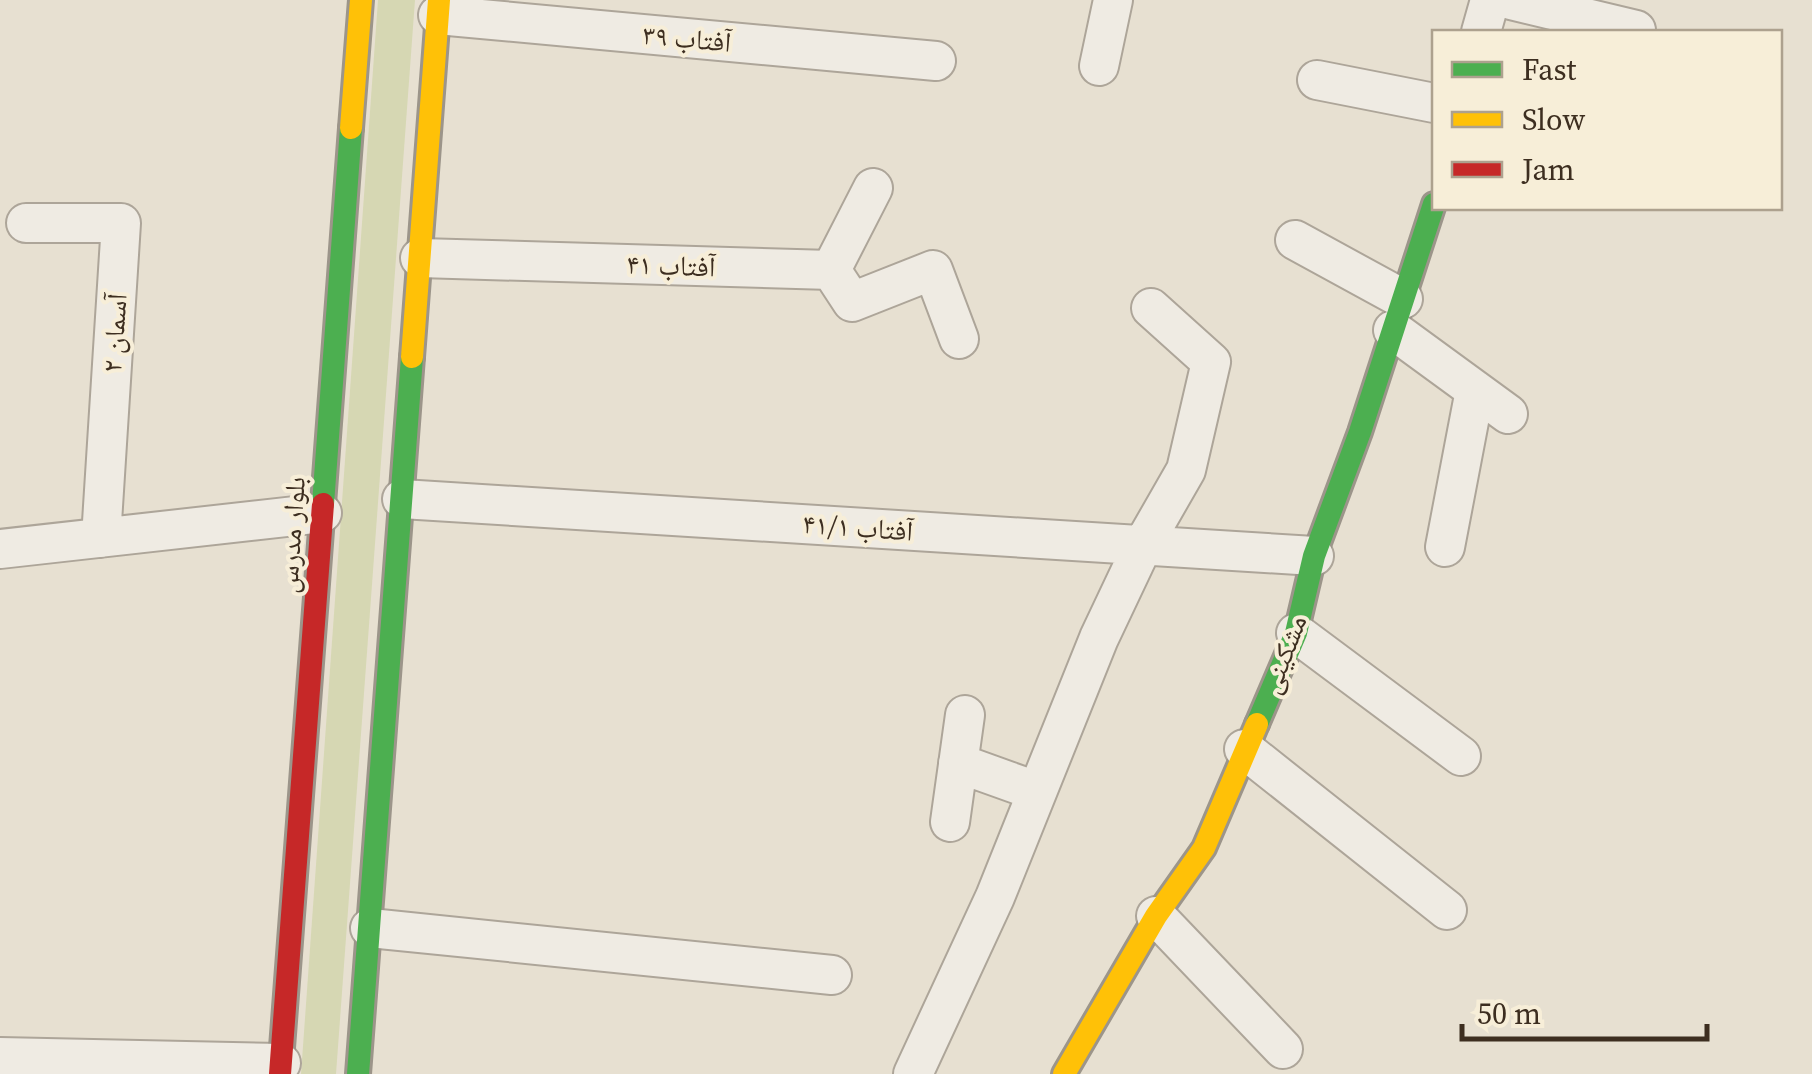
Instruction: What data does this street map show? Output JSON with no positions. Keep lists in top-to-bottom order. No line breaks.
{"streets":{"main road":["بلوار مدرس","مشکینی"],"street":["آفتاب ۳۹","آفتاب ۴۱","آسمان ۲","آفتاب ۴١/١"]},"crossings":[["آفتاب ۴١/١","مشکینی"]],"legend":["Fast","Slow","Jam"],"scale_bar":"50 m"}
